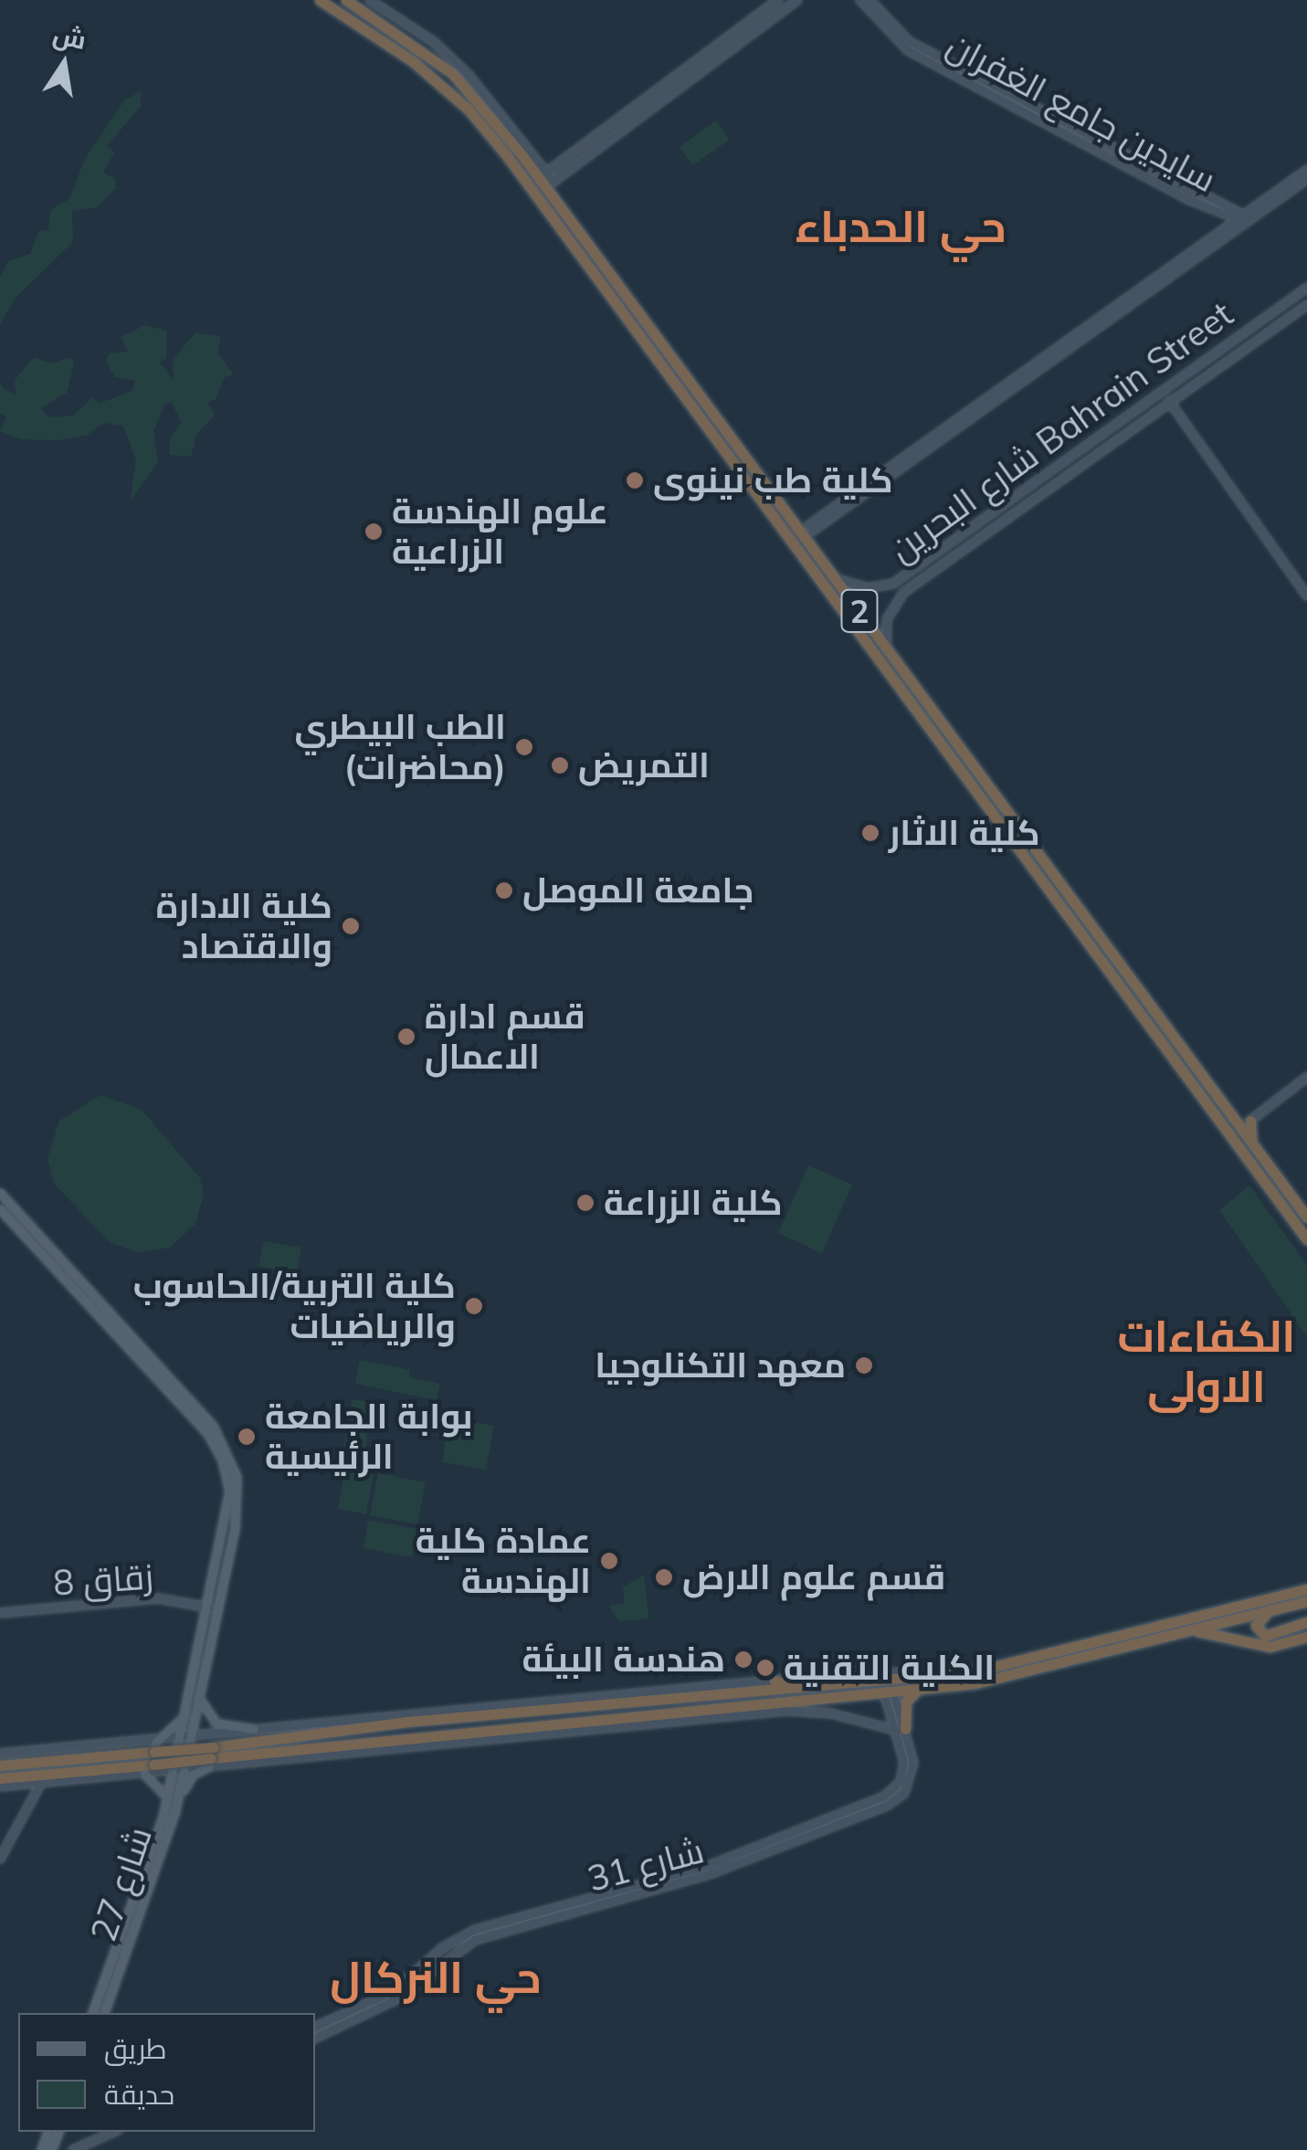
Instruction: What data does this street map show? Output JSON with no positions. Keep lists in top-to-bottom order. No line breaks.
{"streets":{"highway":["2"],"main road":["شارع 27"],"street":["سايدين جامع الغفران","شارع البحرين Bahrain Street","زقاق 8","شارع 31"]},"crossings":[["شارع البحرين Bahrain Street","2"]],"districts":["حي الحدباء","الكفاءات الاولى","حي النركال"],"places":["كلية طب نينوى","علوم الهندسة الزراعية","الطب البيطري (محاضرات)","التمريض","كلية الاثار","جامعة الموصل","كلية الادارة والاقتصاد","قسم ادارة الاعمال","كلية الزراعة","كلية التربية/الحاسوب والرياضيات","معهد التكنلوجيا","بوابة الجامعة الرئيسية","عمادة كلية الهندسة","قسم علوم الارض","هندسة البيئة","الكلية التقنية"],"legend":["طريق","حديقة"],"north":"top"}
